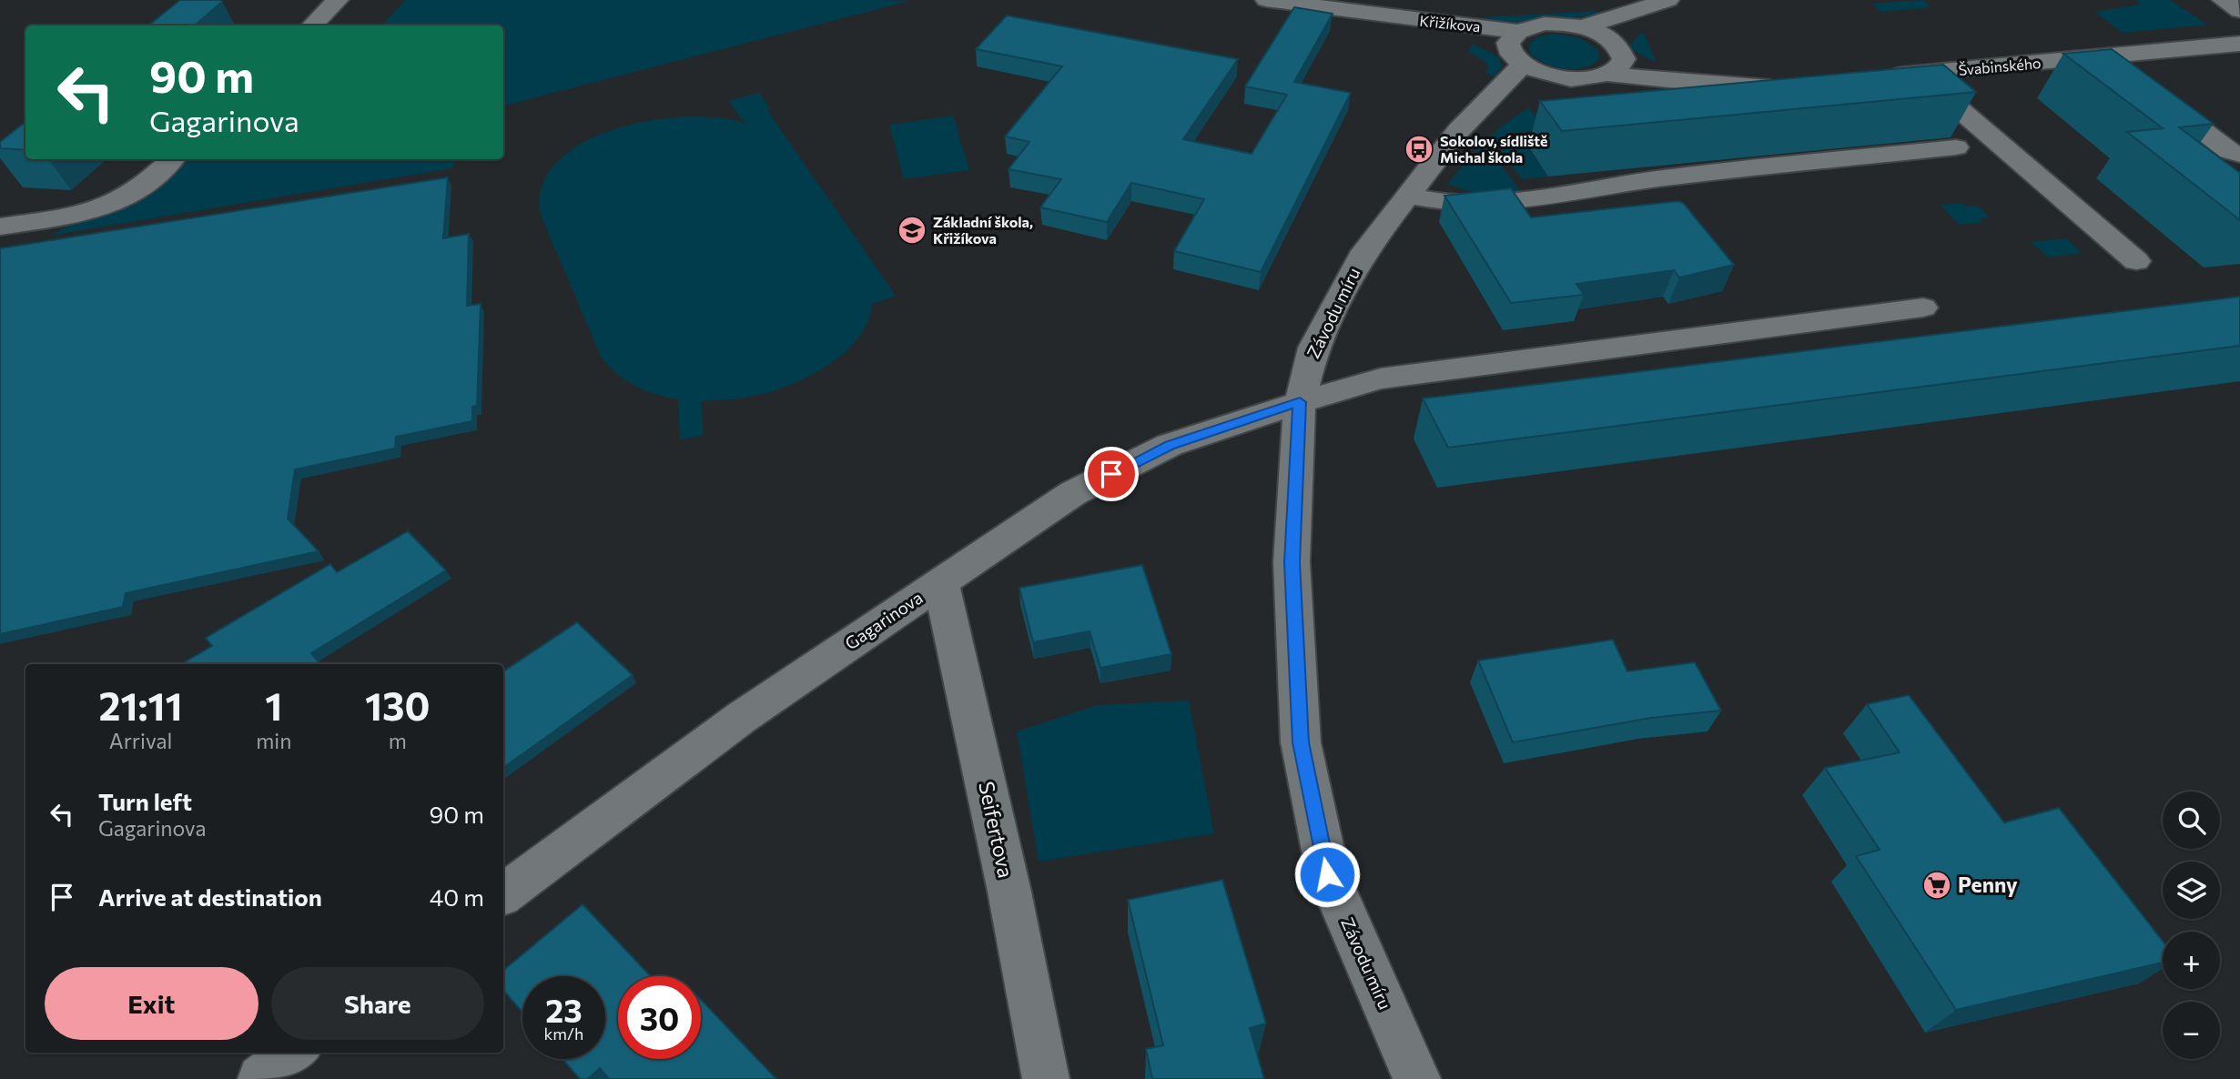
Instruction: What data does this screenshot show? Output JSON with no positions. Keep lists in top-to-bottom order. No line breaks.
{"streets":{"street":["Křižíkova","Švabinského","Závodu míru","Gagarinova","Seifertova"]},"crossings":[["Křižíkova","Závodu míru"],["Závodu míru","Gagarinova"],["Gagarinova","Seifertova"]],"places":{"bus stop":["Sokolov, sídliště Michal škola"],"school or university":["Základní škola, Křižíkova"],"supermarket":["Penny"]},"page":{"turn":["90 m","Gagarinova"],"eta":["21:11","Arrival","1","min","130","m"],"list":[{"name":"Turn left","note":"Gagarinova","value":"90 m"},{"name":"Arrive at destination","value":"40 m"}],"map_buttons":["+","−"],"buttons":["Exit","Share"],"speed":"23 km/h","limit":"30"}}
